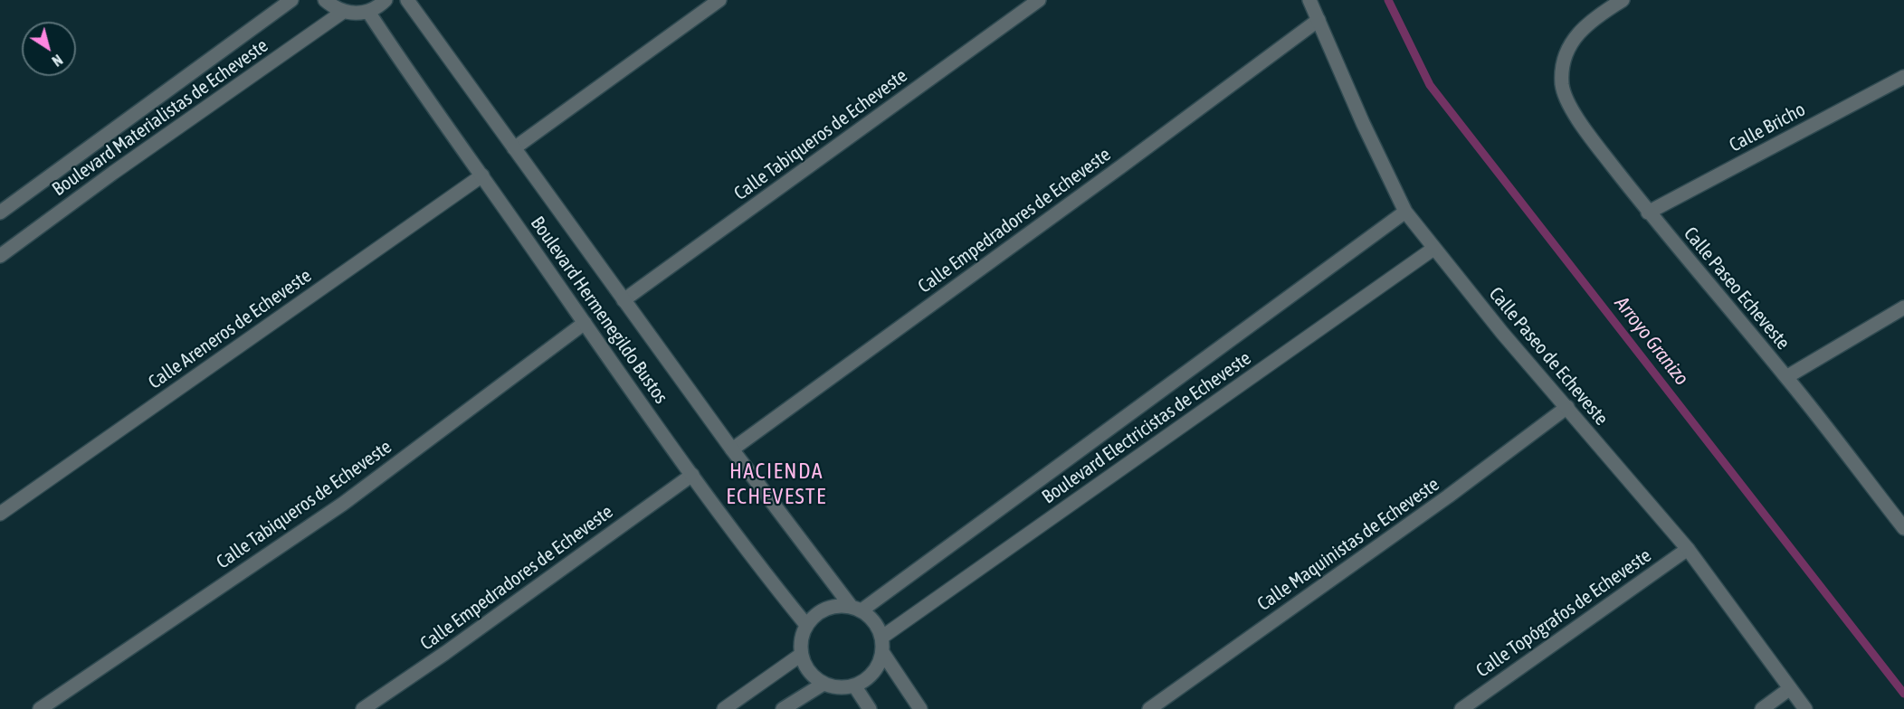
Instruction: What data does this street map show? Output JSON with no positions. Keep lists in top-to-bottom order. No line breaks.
{"streets":{"street":["Boulevard Materialistas de Echeveste","Calle Bricho","Calle Tabiqueros de Echeveste","Calle Empedradores de Echeveste","Calle Paseo Echeveste","Boulevard Hermenegildo Bustos","Calle Areneros de Echeveste","Calle Paseo de Echeveste","Boulevard Electricistas de Echeveste","Calle Maquinistas de Echeveste","Calle Topógrafos de Echeveste"]},"crossings":[["Calle Bricho","Calle Paseo Echeveste"],["Calle Tabiqueros de Echeveste","Boulevard Hermenegildo Bustos"],["Calle Empedradores de Echeveste","Boulevard Hermenegildo Bustos"],["Calle Empedradores de Echeveste","Calle Paseo de Echeveste"],["Boulevard Hermenegildo Bustos","Calle Areneros de Echeveste"],["Boulevard Hermenegildo Bustos","Boulevard Electricistas de Echeveste"],["Calle Paseo de Echeveste","Boulevard Electricistas de Echeveste"],["Calle Paseo de Echeveste","Calle Maquinistas de Echeveste"],["Calle Paseo de Echeveste","Calle Topógrafos de Echeveste"]],"districts":["HACIENDA ECHEVESTE"],"water":["Arroyo Granizo"],"north":"bottom right"}
